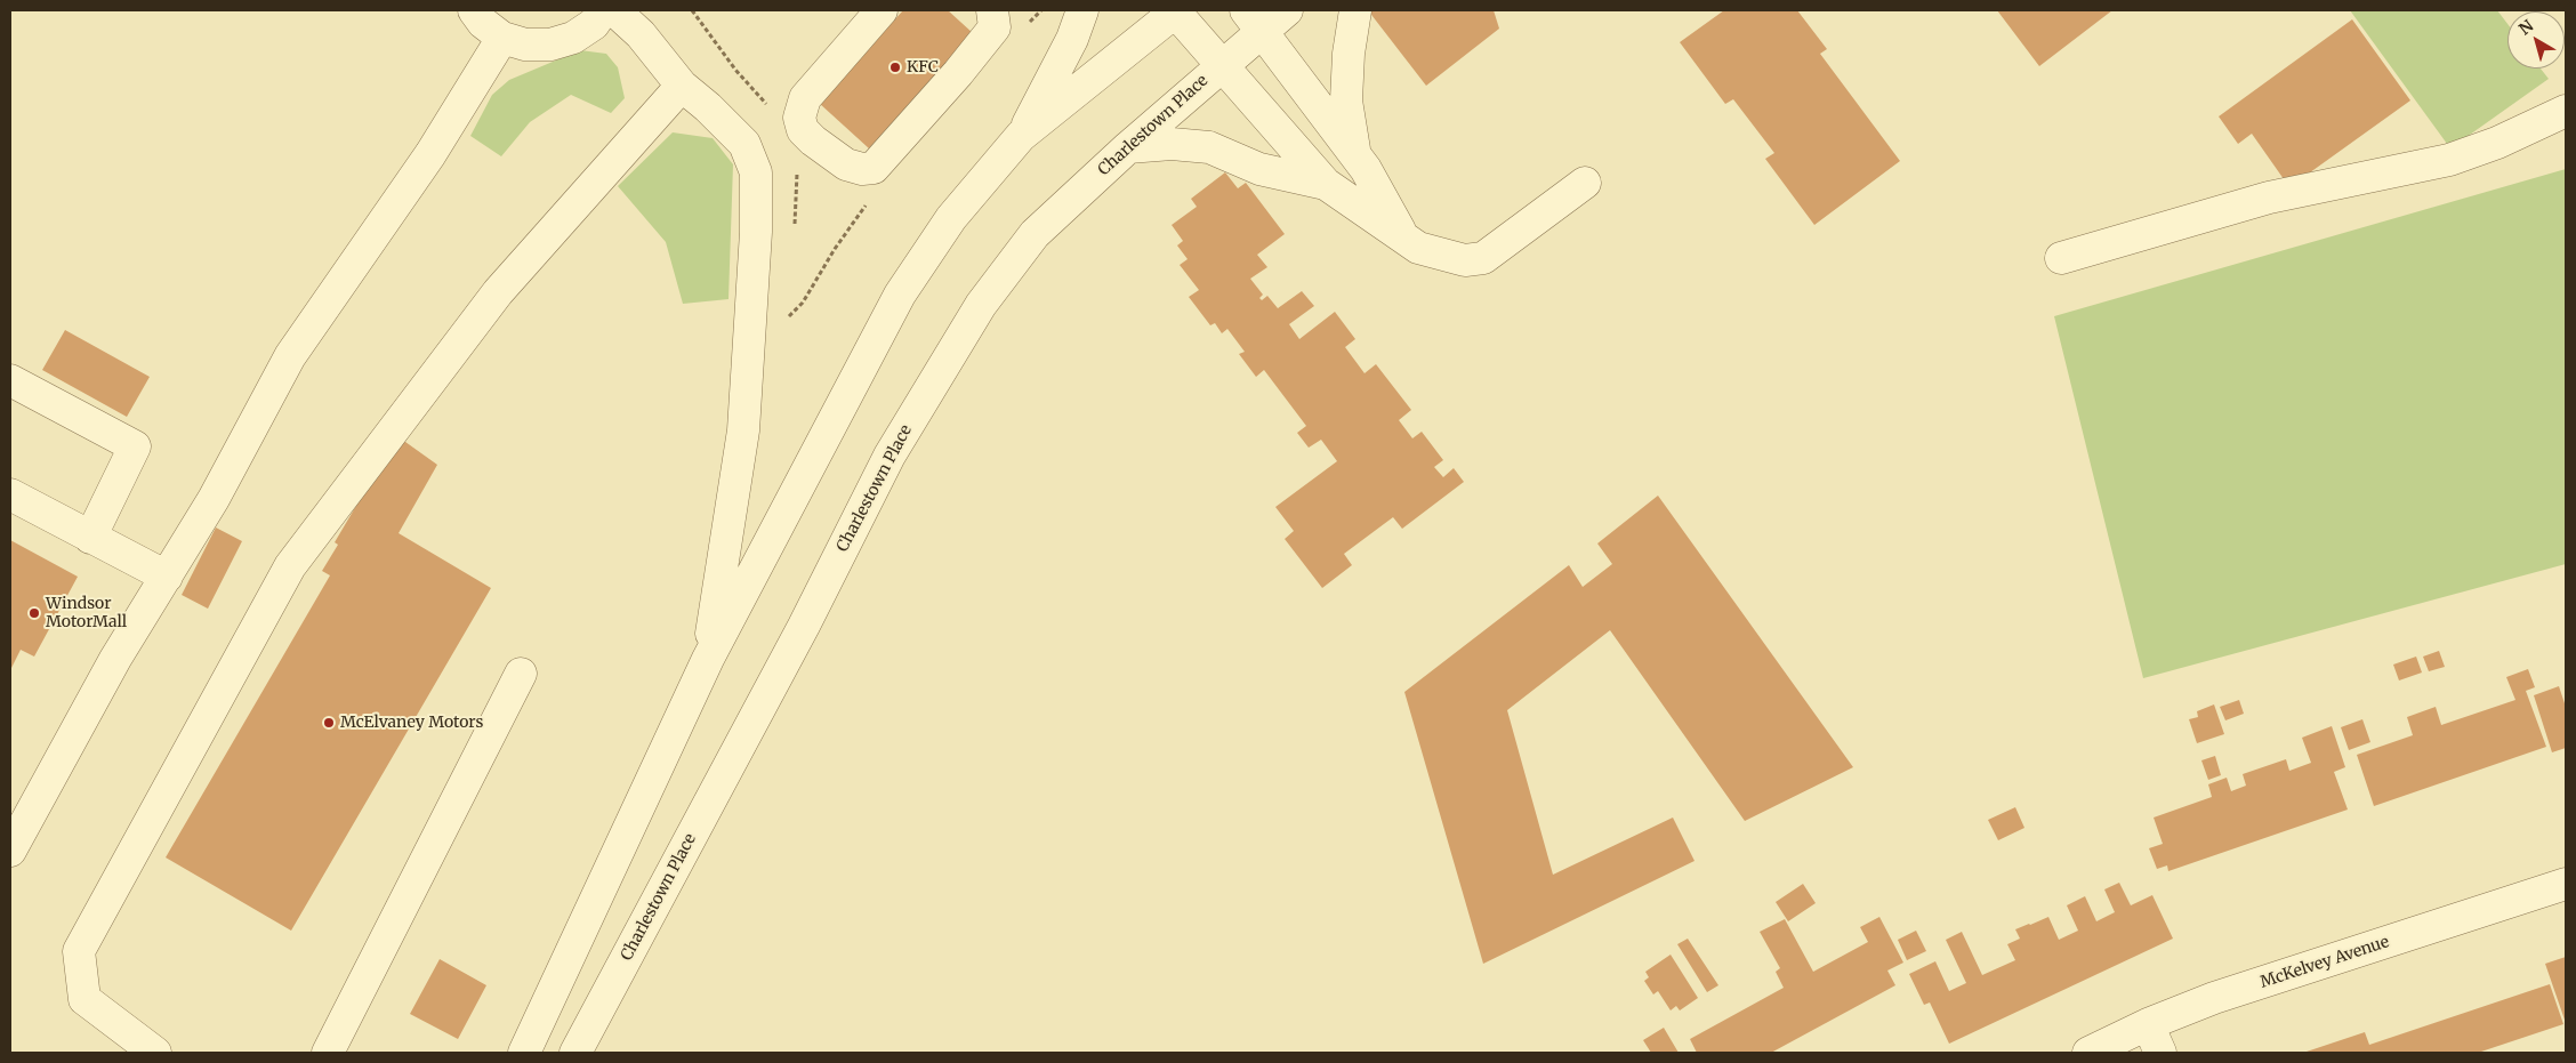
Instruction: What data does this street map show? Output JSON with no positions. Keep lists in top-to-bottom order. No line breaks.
{"streets":{"street":["Charlestown Place","McKelvey Avenue"]},"places":["KFC","Windsor MotorMall","McElvaney Motors"],"north":"top left"}
